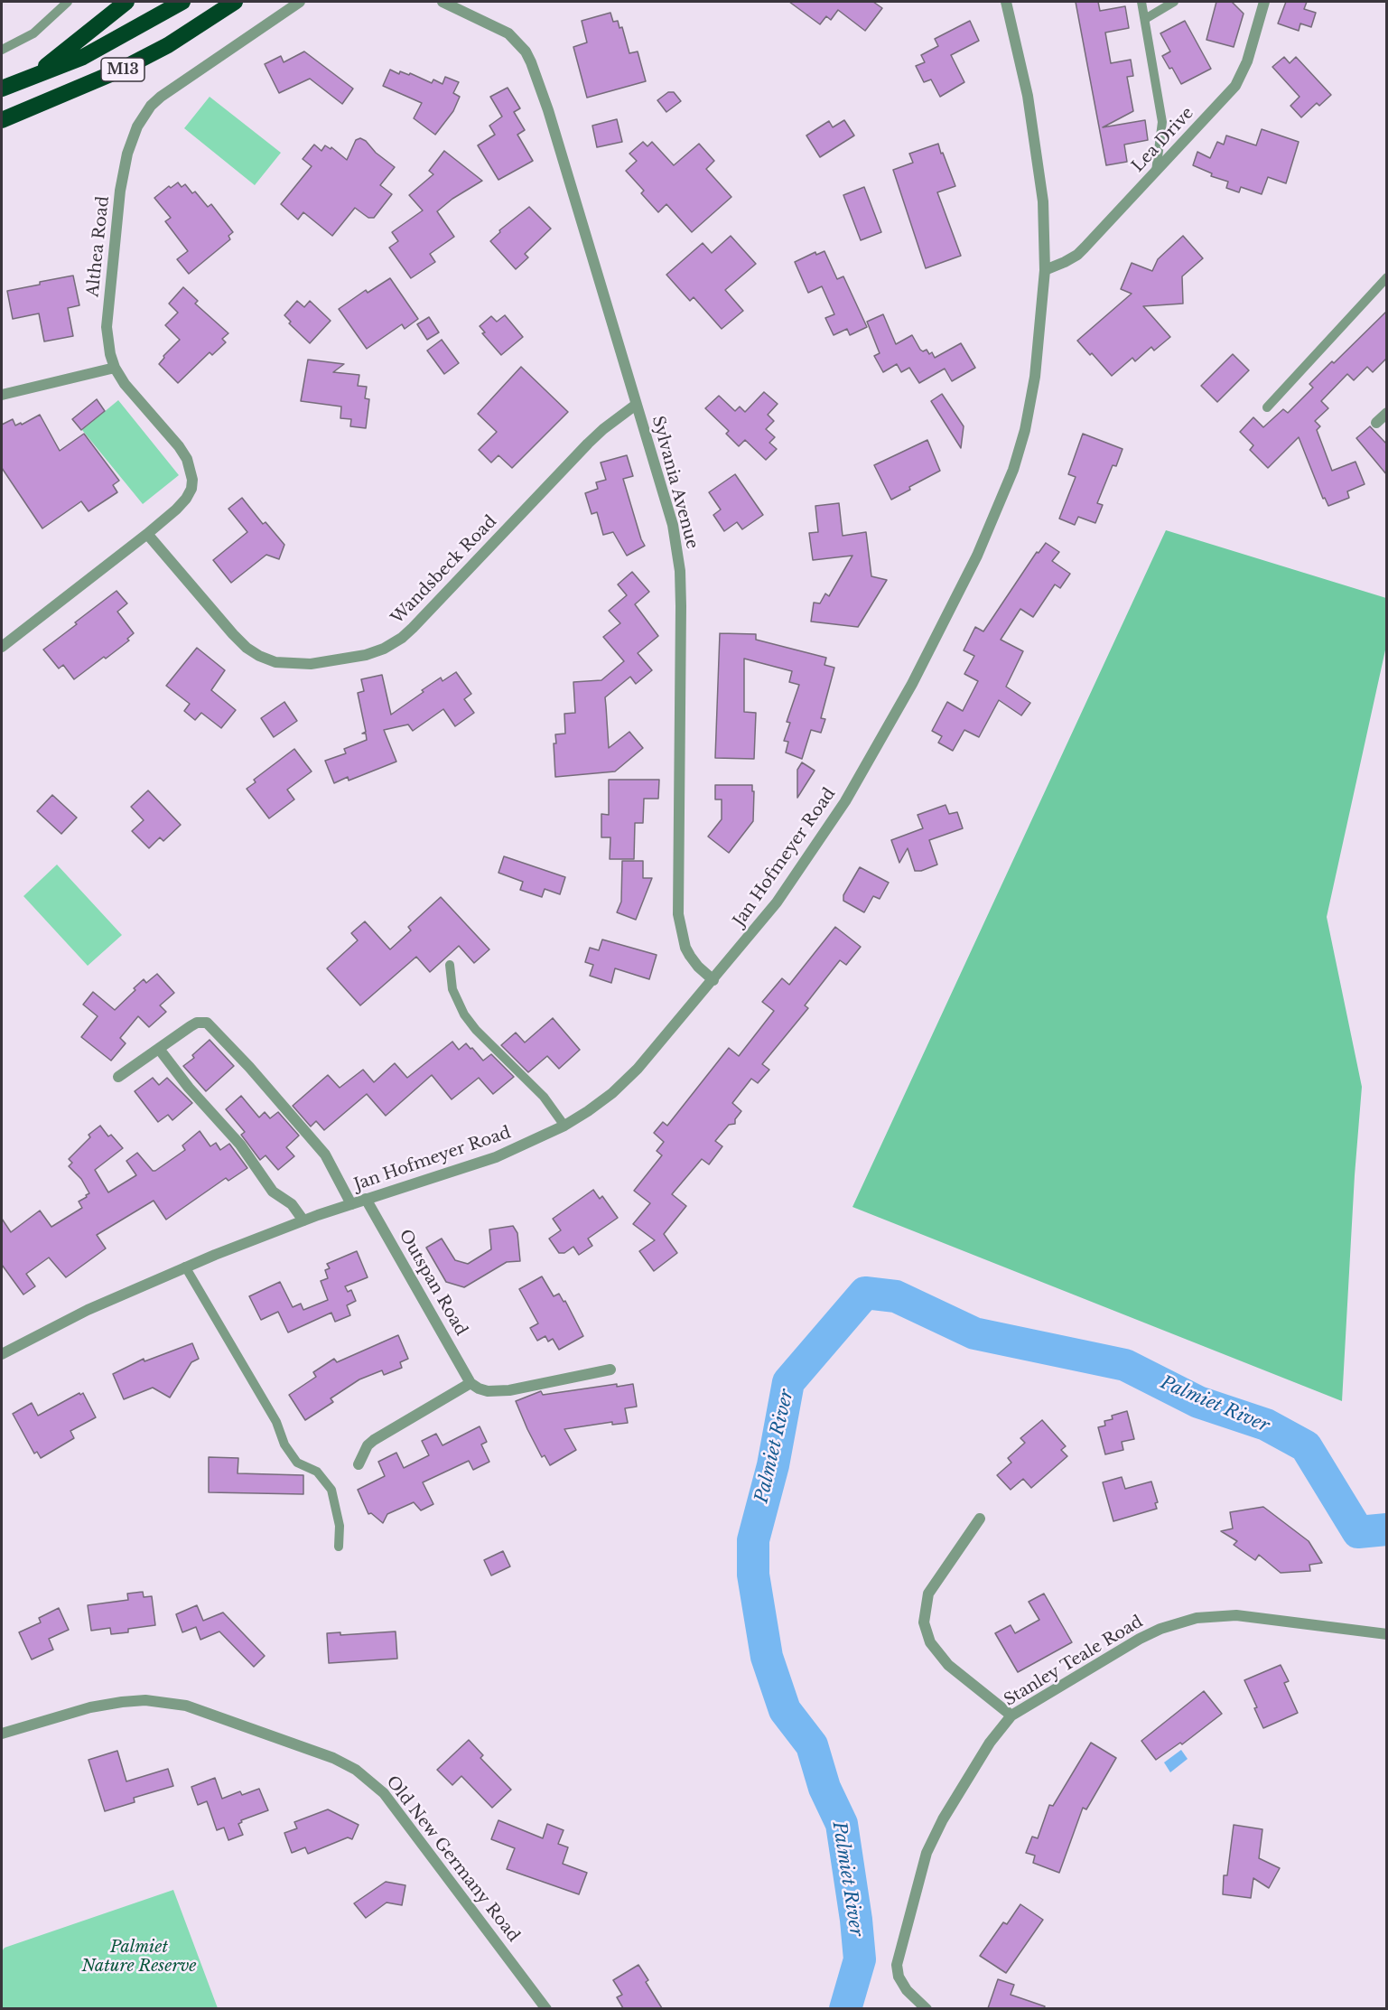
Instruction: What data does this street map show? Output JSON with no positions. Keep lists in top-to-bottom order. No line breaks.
{"streets":{"highway":["M13"],"street":["Lea Drive","Althea Road","Sylvania Avenue","Wandsbeck Road","Jan Hofmeyer Road","Outspan Road","Stanley Teale Road","Old New Germany Road"]},"crossings":[["Lea Drive","Jan Hofmeyer Road"],["Althea Road","Wandsbeck Road"],["Sylvania Avenue","Wandsbeck Road"],["Sylvania Avenue","Jan Hofmeyer Road"],["Jan Hofmeyer Road","Outspan Road"]],"water":["Palmiet River"],"parks":["Palmiet Nature Reserve"]}
